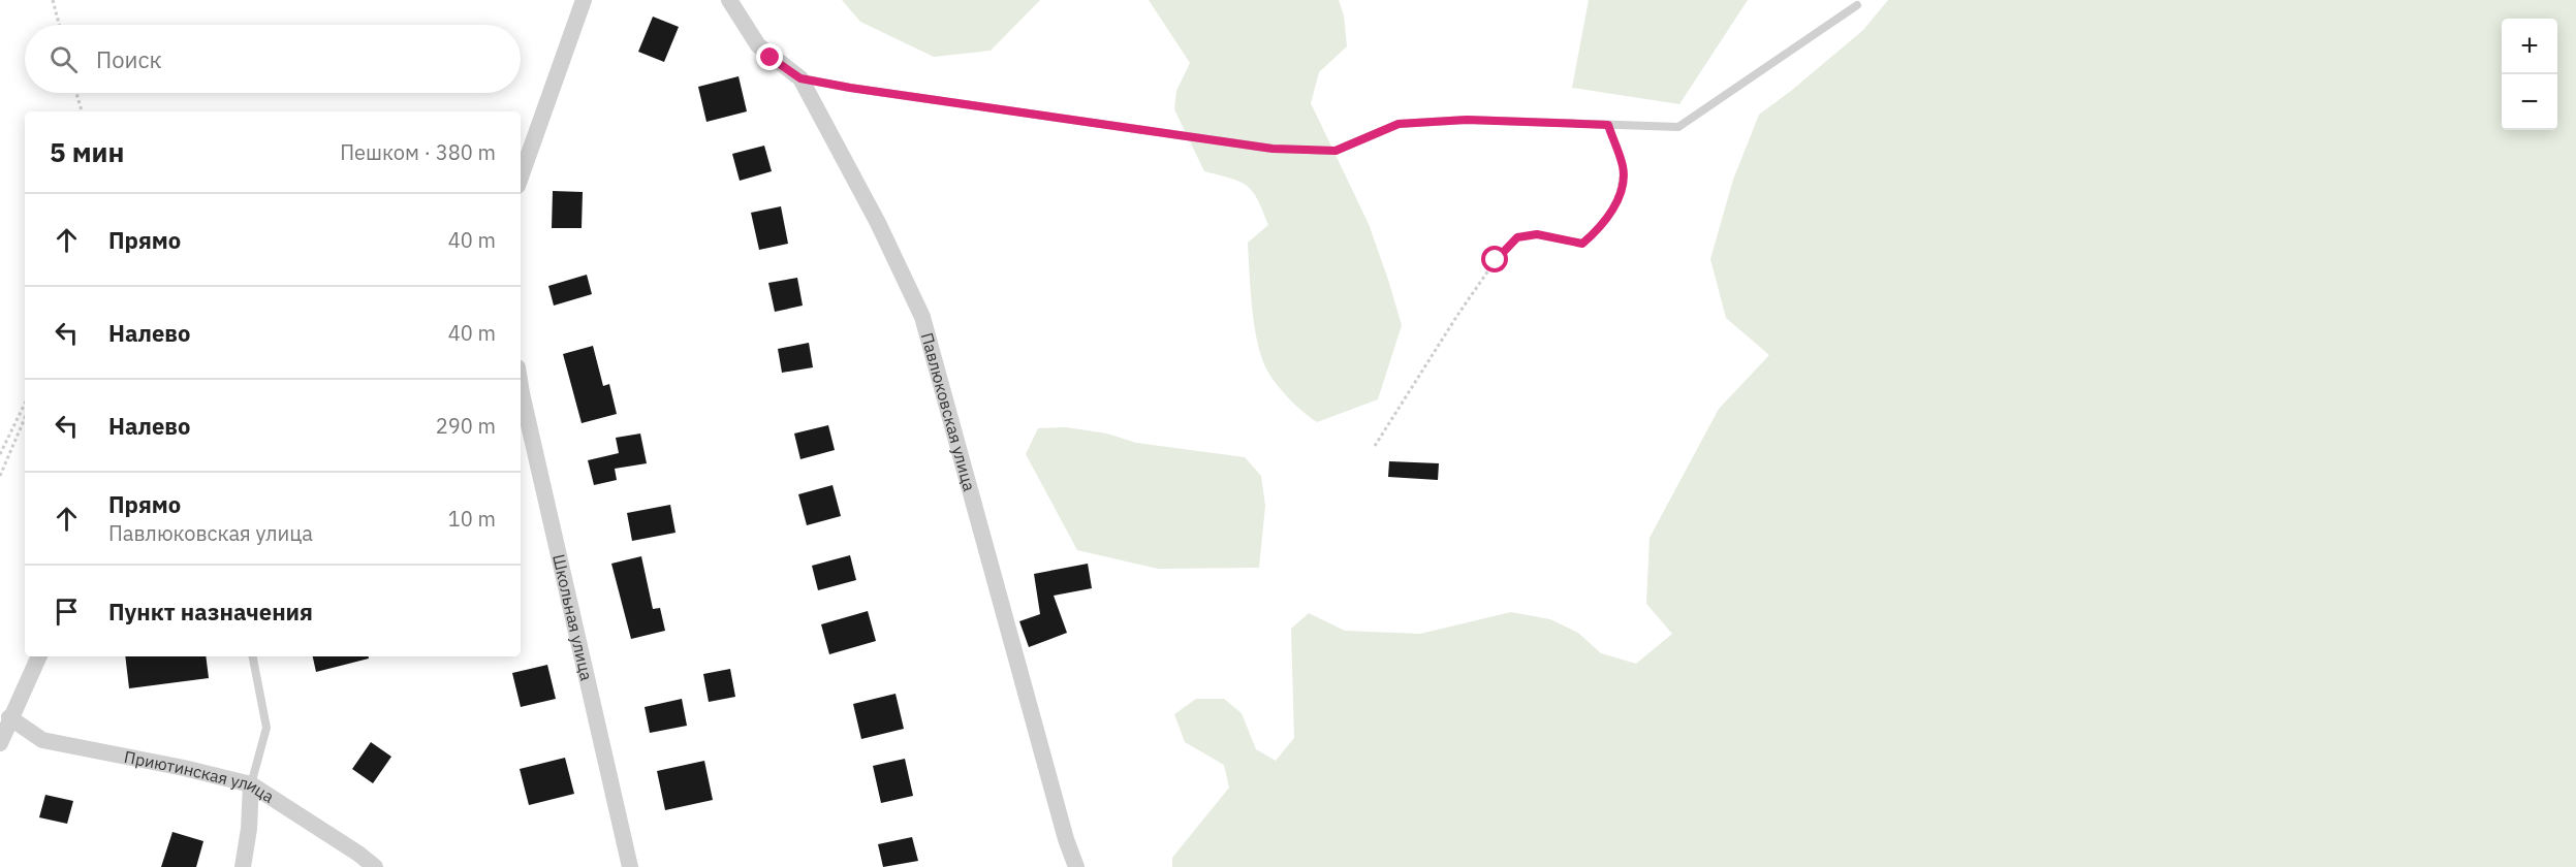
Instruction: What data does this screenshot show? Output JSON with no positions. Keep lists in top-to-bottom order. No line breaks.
{"streets":{"street":["Павлюковская улица","Школьная улица","Приютинская улица"]},"page":{"map_buttons":["+","−"],"search":"Поиск","heading":["5 мин","Пешком · 380 m"],"list":[["Прямо","40 m"],["Налево","40 m"],["Налево","290 m"],["Прямо","Павлюковская улица","10 m"],"Пункт назначения"]}}
